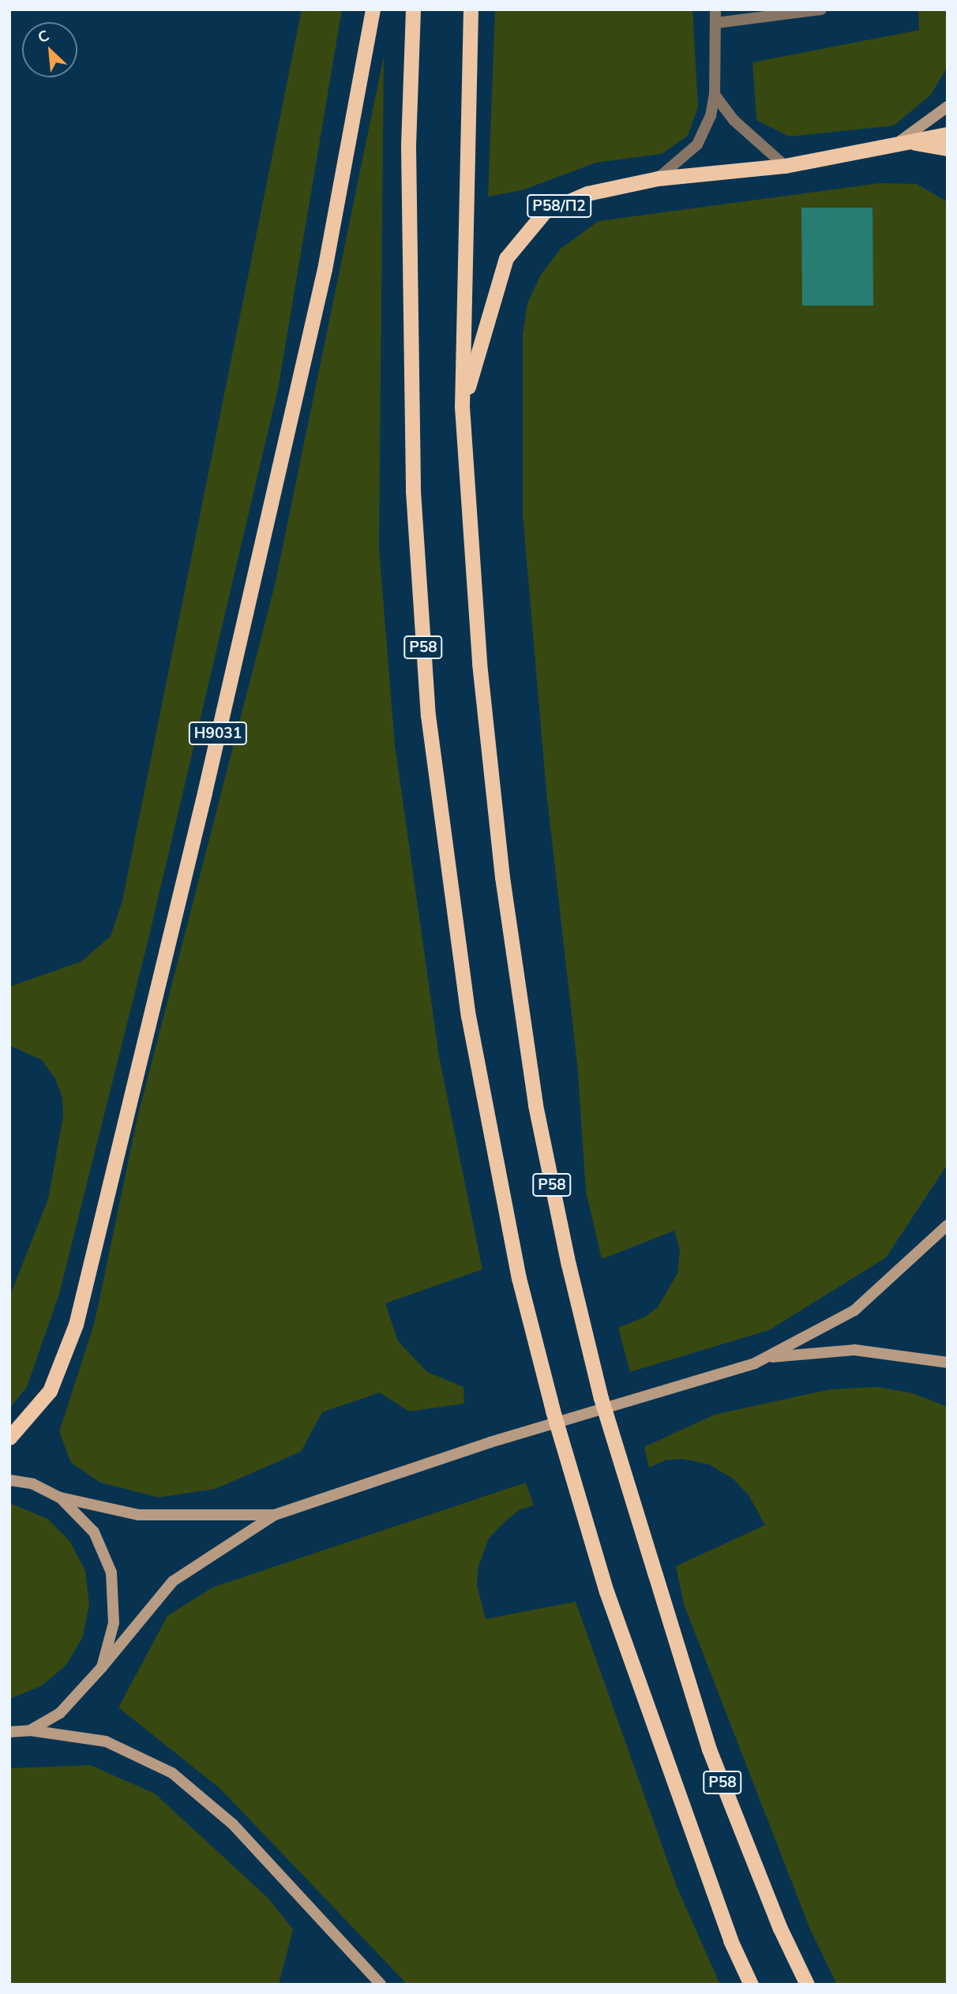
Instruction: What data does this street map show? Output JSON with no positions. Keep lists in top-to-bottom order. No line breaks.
{"streets":{"highway":["Р58/П2","Р58","Н9031"]},"crossings":[["Р58/П2","Р58"]],"north":"top left"}
